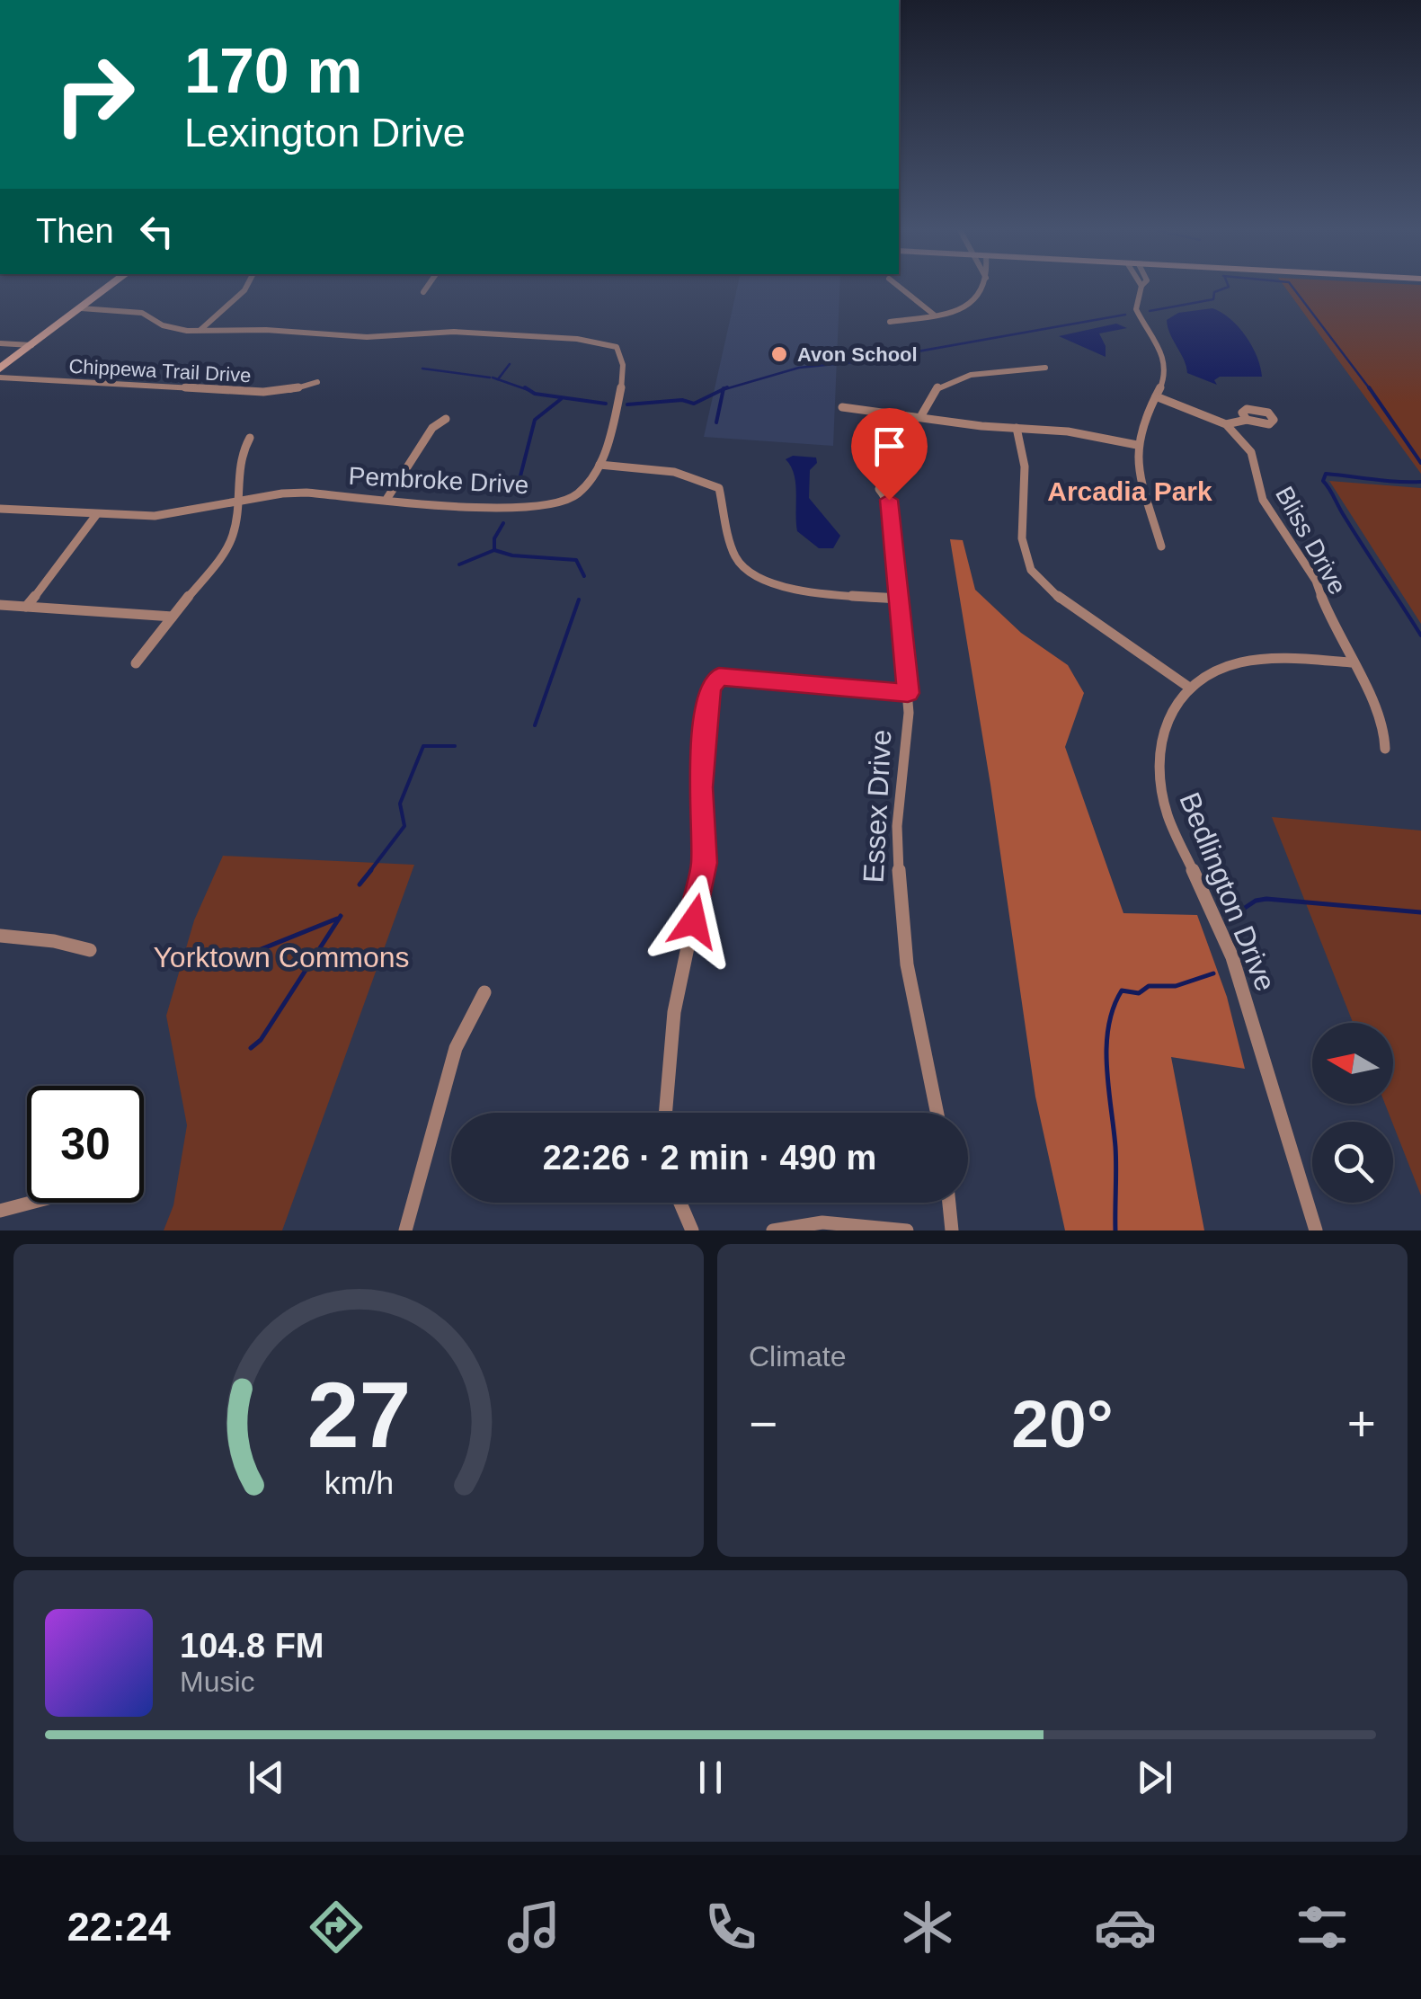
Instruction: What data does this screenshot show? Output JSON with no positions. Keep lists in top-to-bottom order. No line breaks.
{"streets":{"street":["Chippewa Trail Drive","Pembroke Drive","Bliss Drive","Essex Drive","Bedlington Drive"]},"crossings":[["Bliss Drive","Bedlington Drive"]],"districts":["Arcadia Park"],"parks":["Yorktown Commons"],"places":["Avon School"],"north":"left","page":{"turn":["170 m","Lexington Drive"],"then":"Then","limit":"30","trip":"22:26 · 2 min · 490 m","tile":"Climate","heat":["−","20°","+"],"song":["104.8 FM","Music"],"tabs":"22:24","gauge":["27","km/h"]}}
